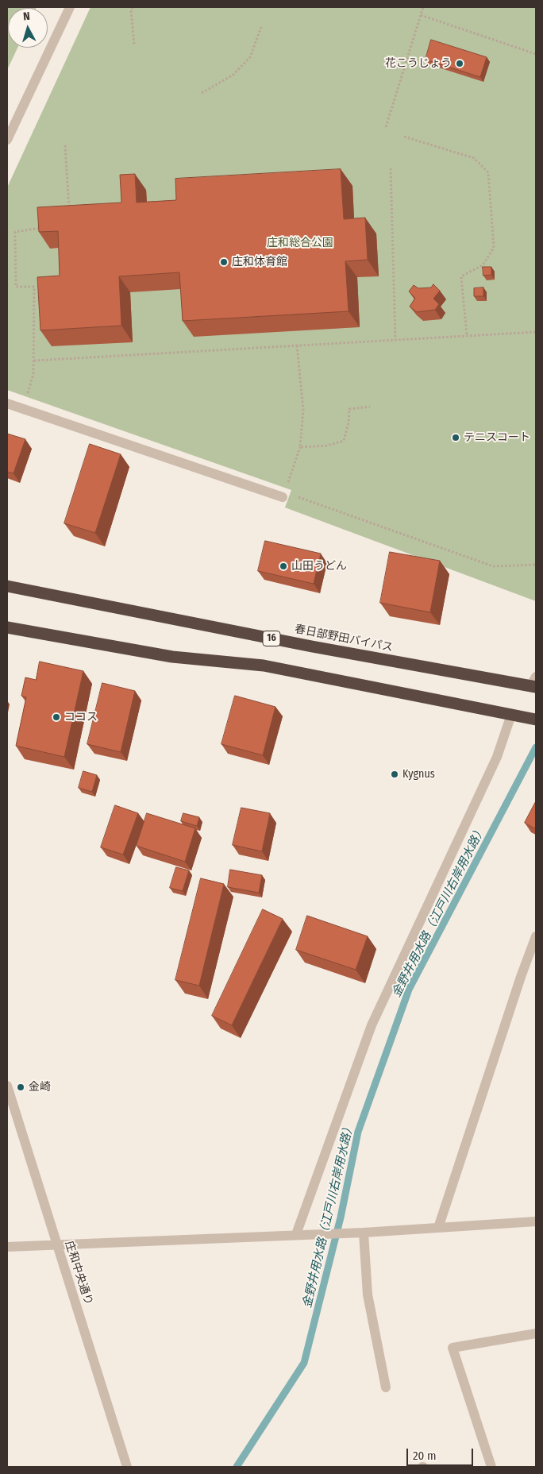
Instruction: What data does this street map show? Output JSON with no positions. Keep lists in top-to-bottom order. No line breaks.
{"streets":{"highway":["16","春日部野田バイパス"],"street":["庄和中央通り"]},"water":["金野井用水路（江戸川右岸用水路）"],"parks":["庄和総合公園"],"places":["花こうじょう","庄和体育館","テニスコート","山田うどん","ココス","Kygnus","金崎"],"scale_bar":"20 m","north":"top"}
